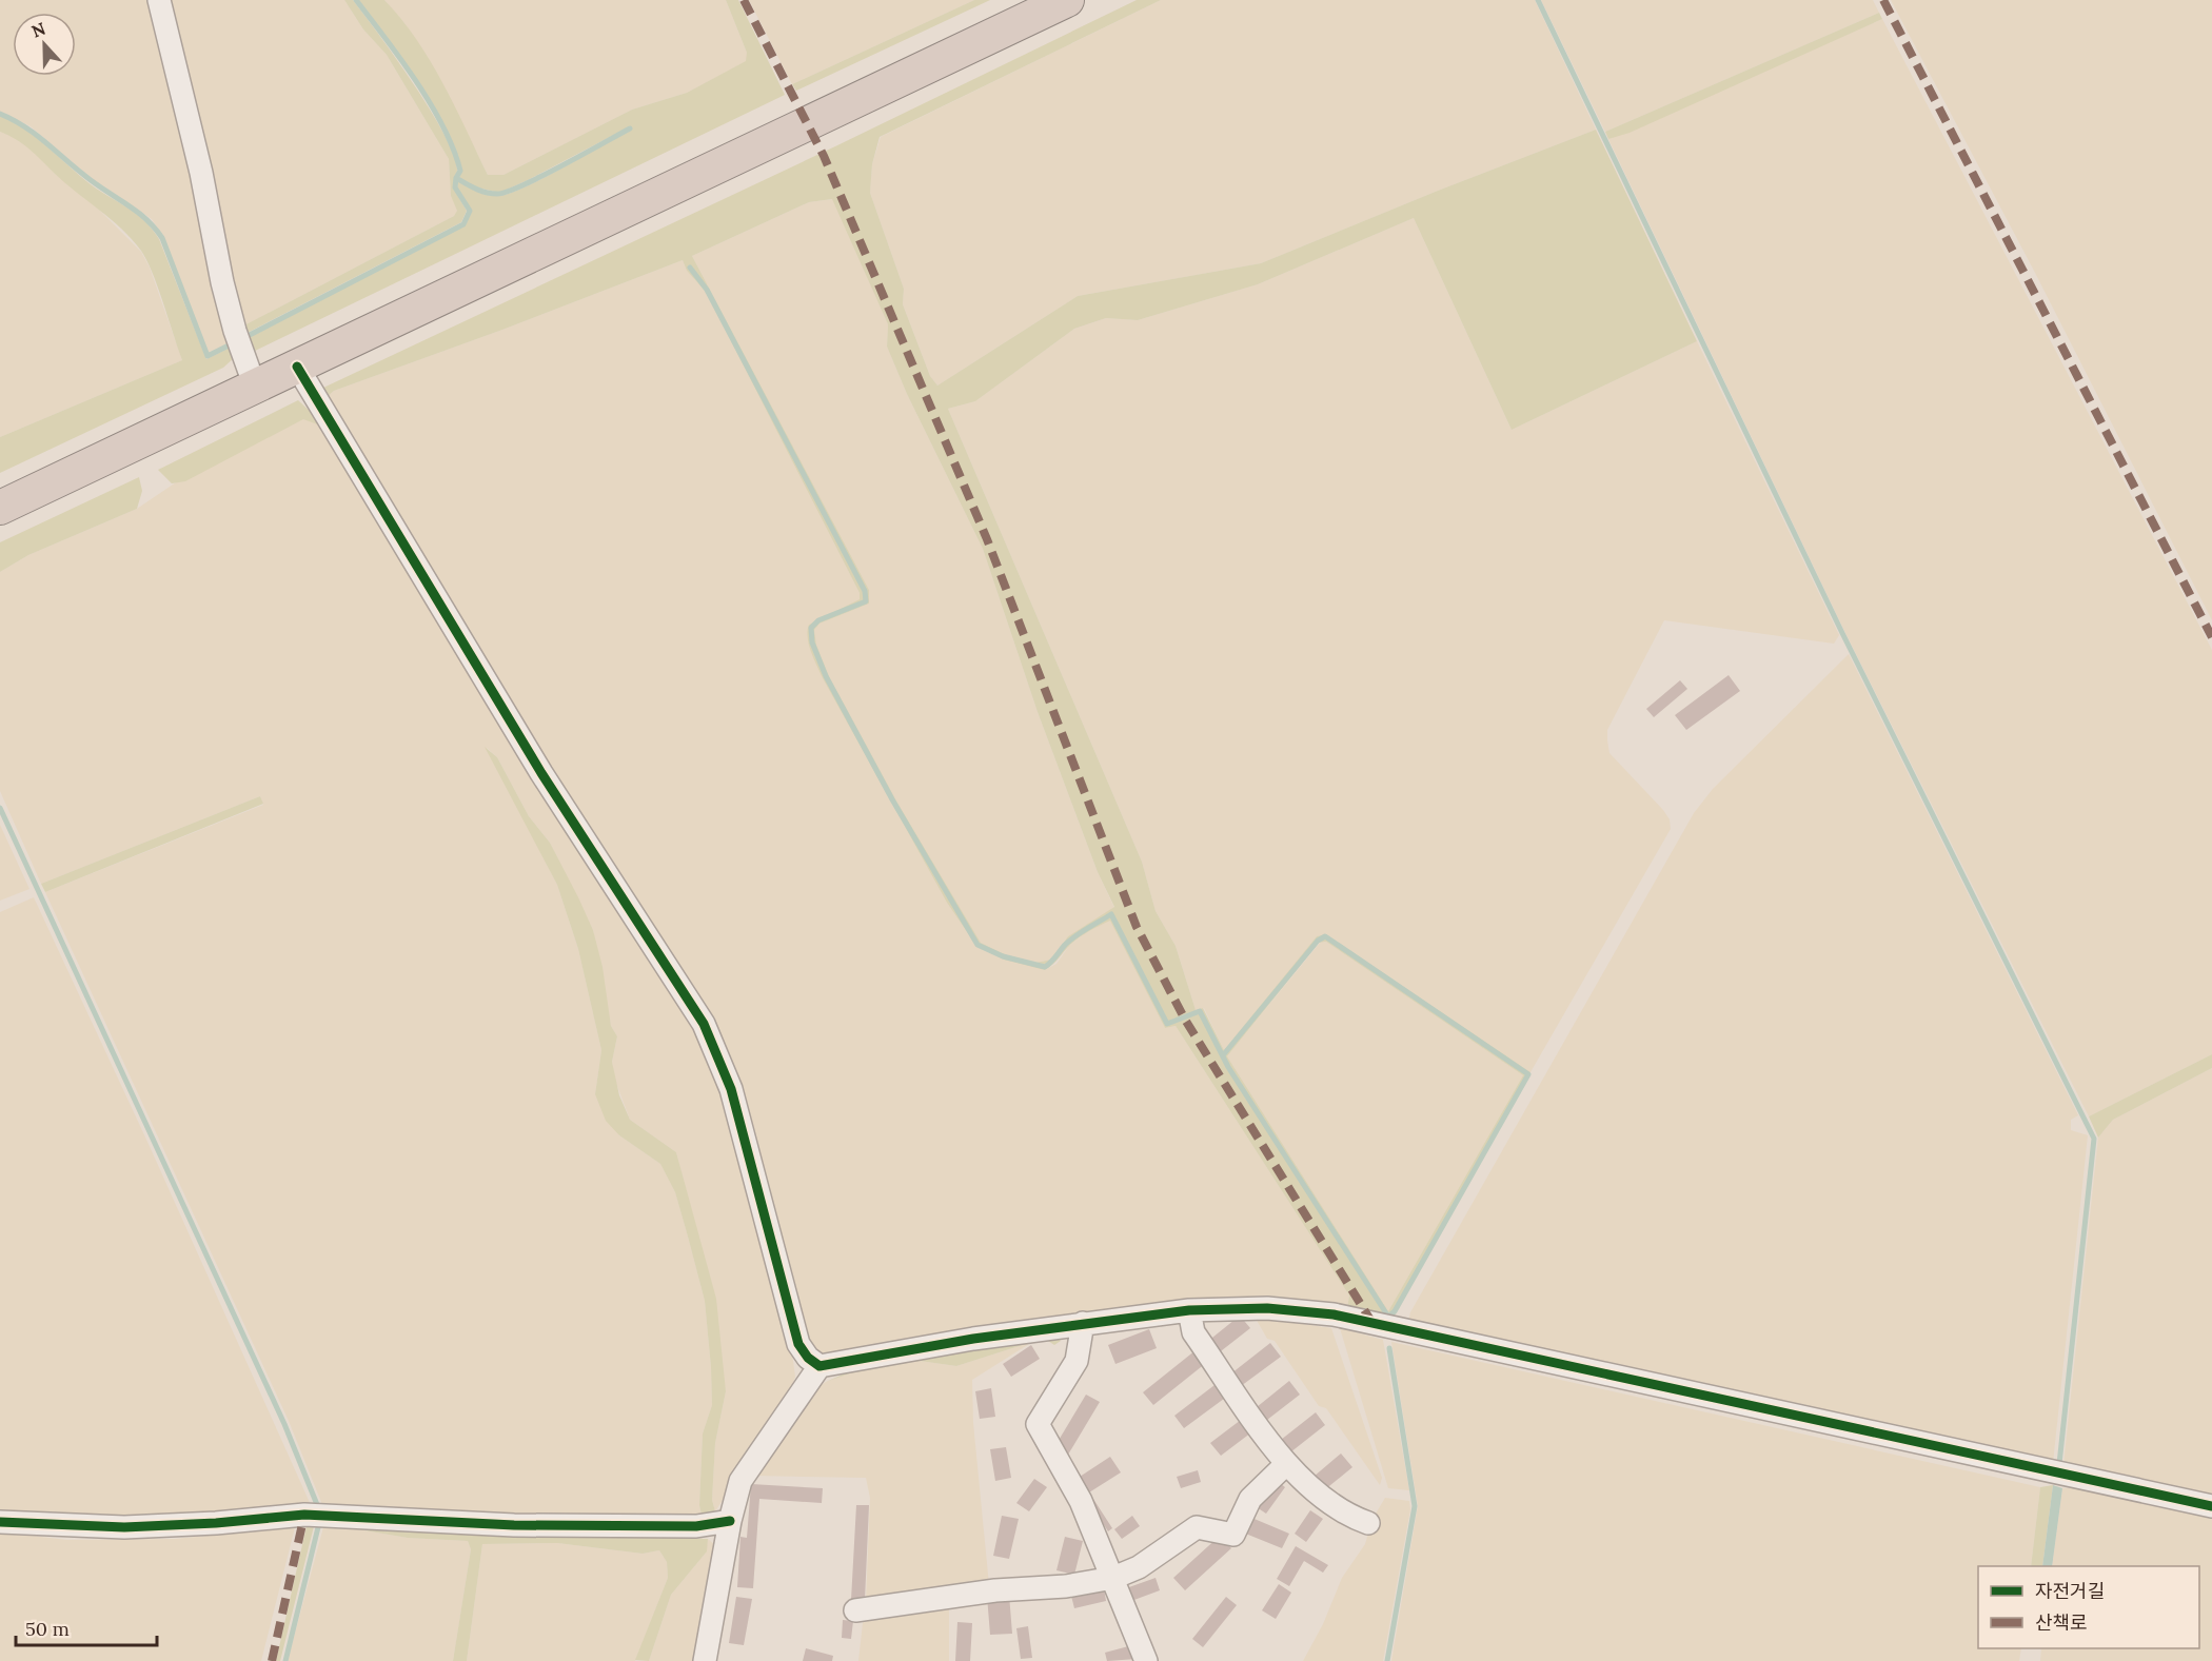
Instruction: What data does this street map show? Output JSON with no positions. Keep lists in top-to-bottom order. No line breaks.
{"legend":["자전거길","산책로"],"scale_bar":"50 m","north":"top"}
